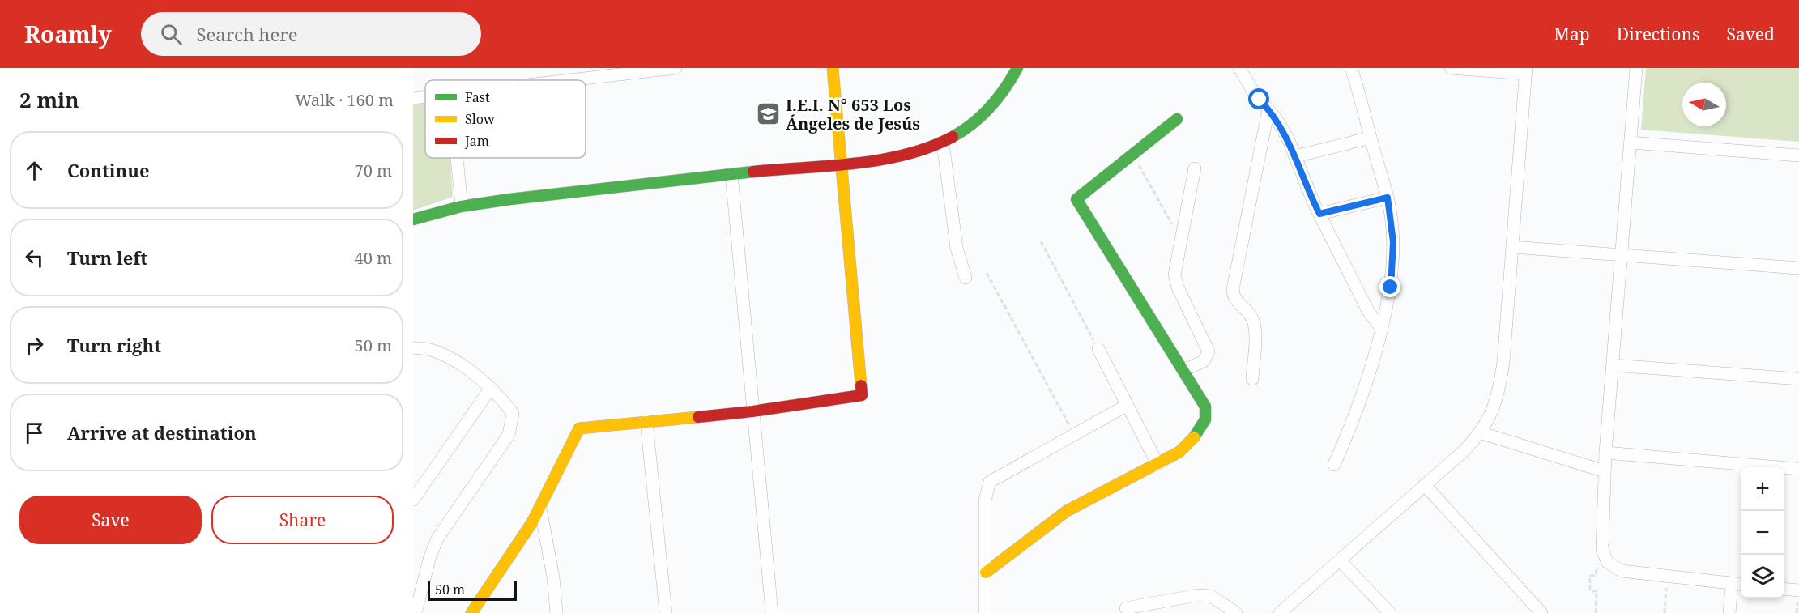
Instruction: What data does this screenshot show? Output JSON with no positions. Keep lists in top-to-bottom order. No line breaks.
{"places":{"school or university":["I.E.I. N° 653 Los Ángeles de Jesús"]},"legend":["Fast","Slow","Jam"],"scale_bar":"50 m","north":"left","page":{"header":"Roamly","search":"Search here","nav":["Map","Directions","Saved"],"heading":["2 min","Walk · 160 m"],"list":[["Continue","70 m"],["Turn left","40 m"],["Turn right","50 m"],"Arrive at destination"],"map_buttons":["+","−"],"buttons":["Save","Share"],"scale":"50 m"}}
